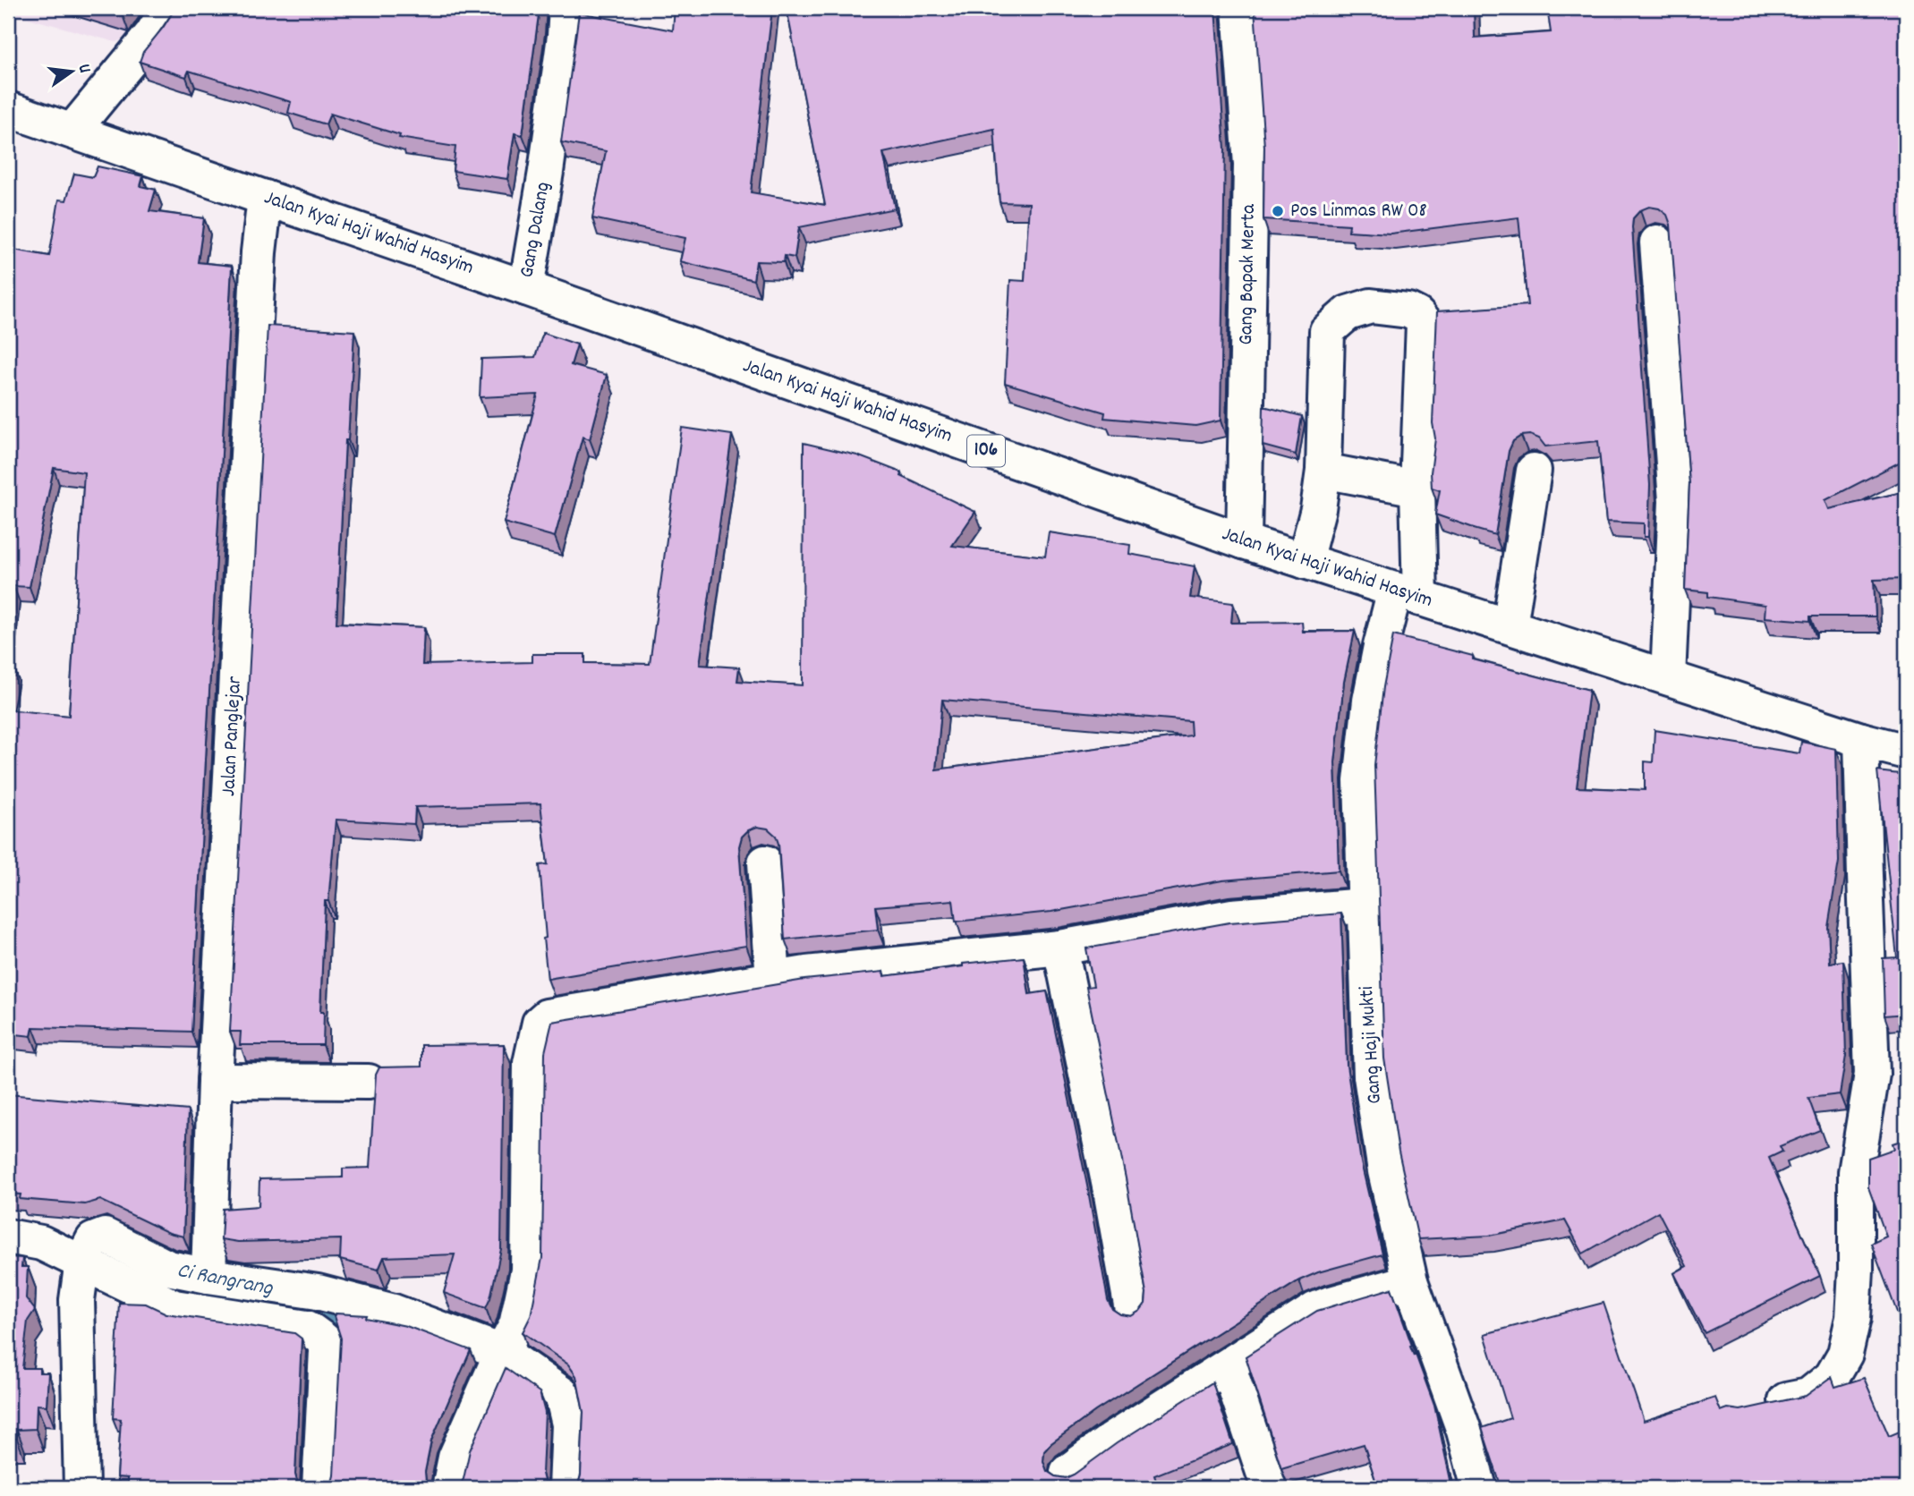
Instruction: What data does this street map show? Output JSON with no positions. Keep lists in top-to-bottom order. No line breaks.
{"streets":{"street":["Gang Dalang","Jalan Kyai Haji Wahid Hasyim","Gang Bapak Merta","106","Jalan Panglejar","Gang Haji Mukti"]},"crossings":[["Gang Dalang","Jalan Kyai Haji Wahid Hasyim"],["Jalan Kyai Haji Wahid Hasyim","Gang Bapak Merta"],["Jalan Kyai Haji Wahid Hasyim","Jalan Panglejar"],["Jalan Kyai Haji Wahid Hasyim","Gang Haji Mukti"]],"water":["Ci Rangrang"],"places":["Pos Linmas RW 08"],"north":"right"}
